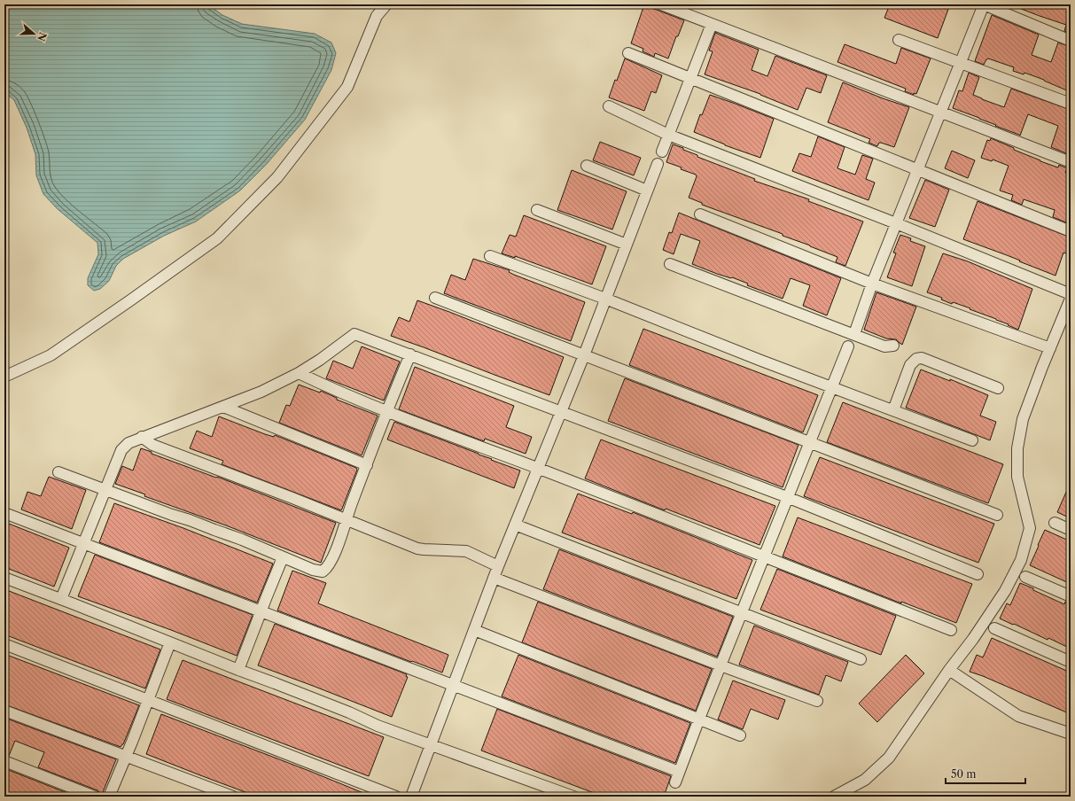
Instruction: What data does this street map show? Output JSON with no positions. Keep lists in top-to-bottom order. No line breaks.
{"scale_bar":"50 m","north":"right"}
